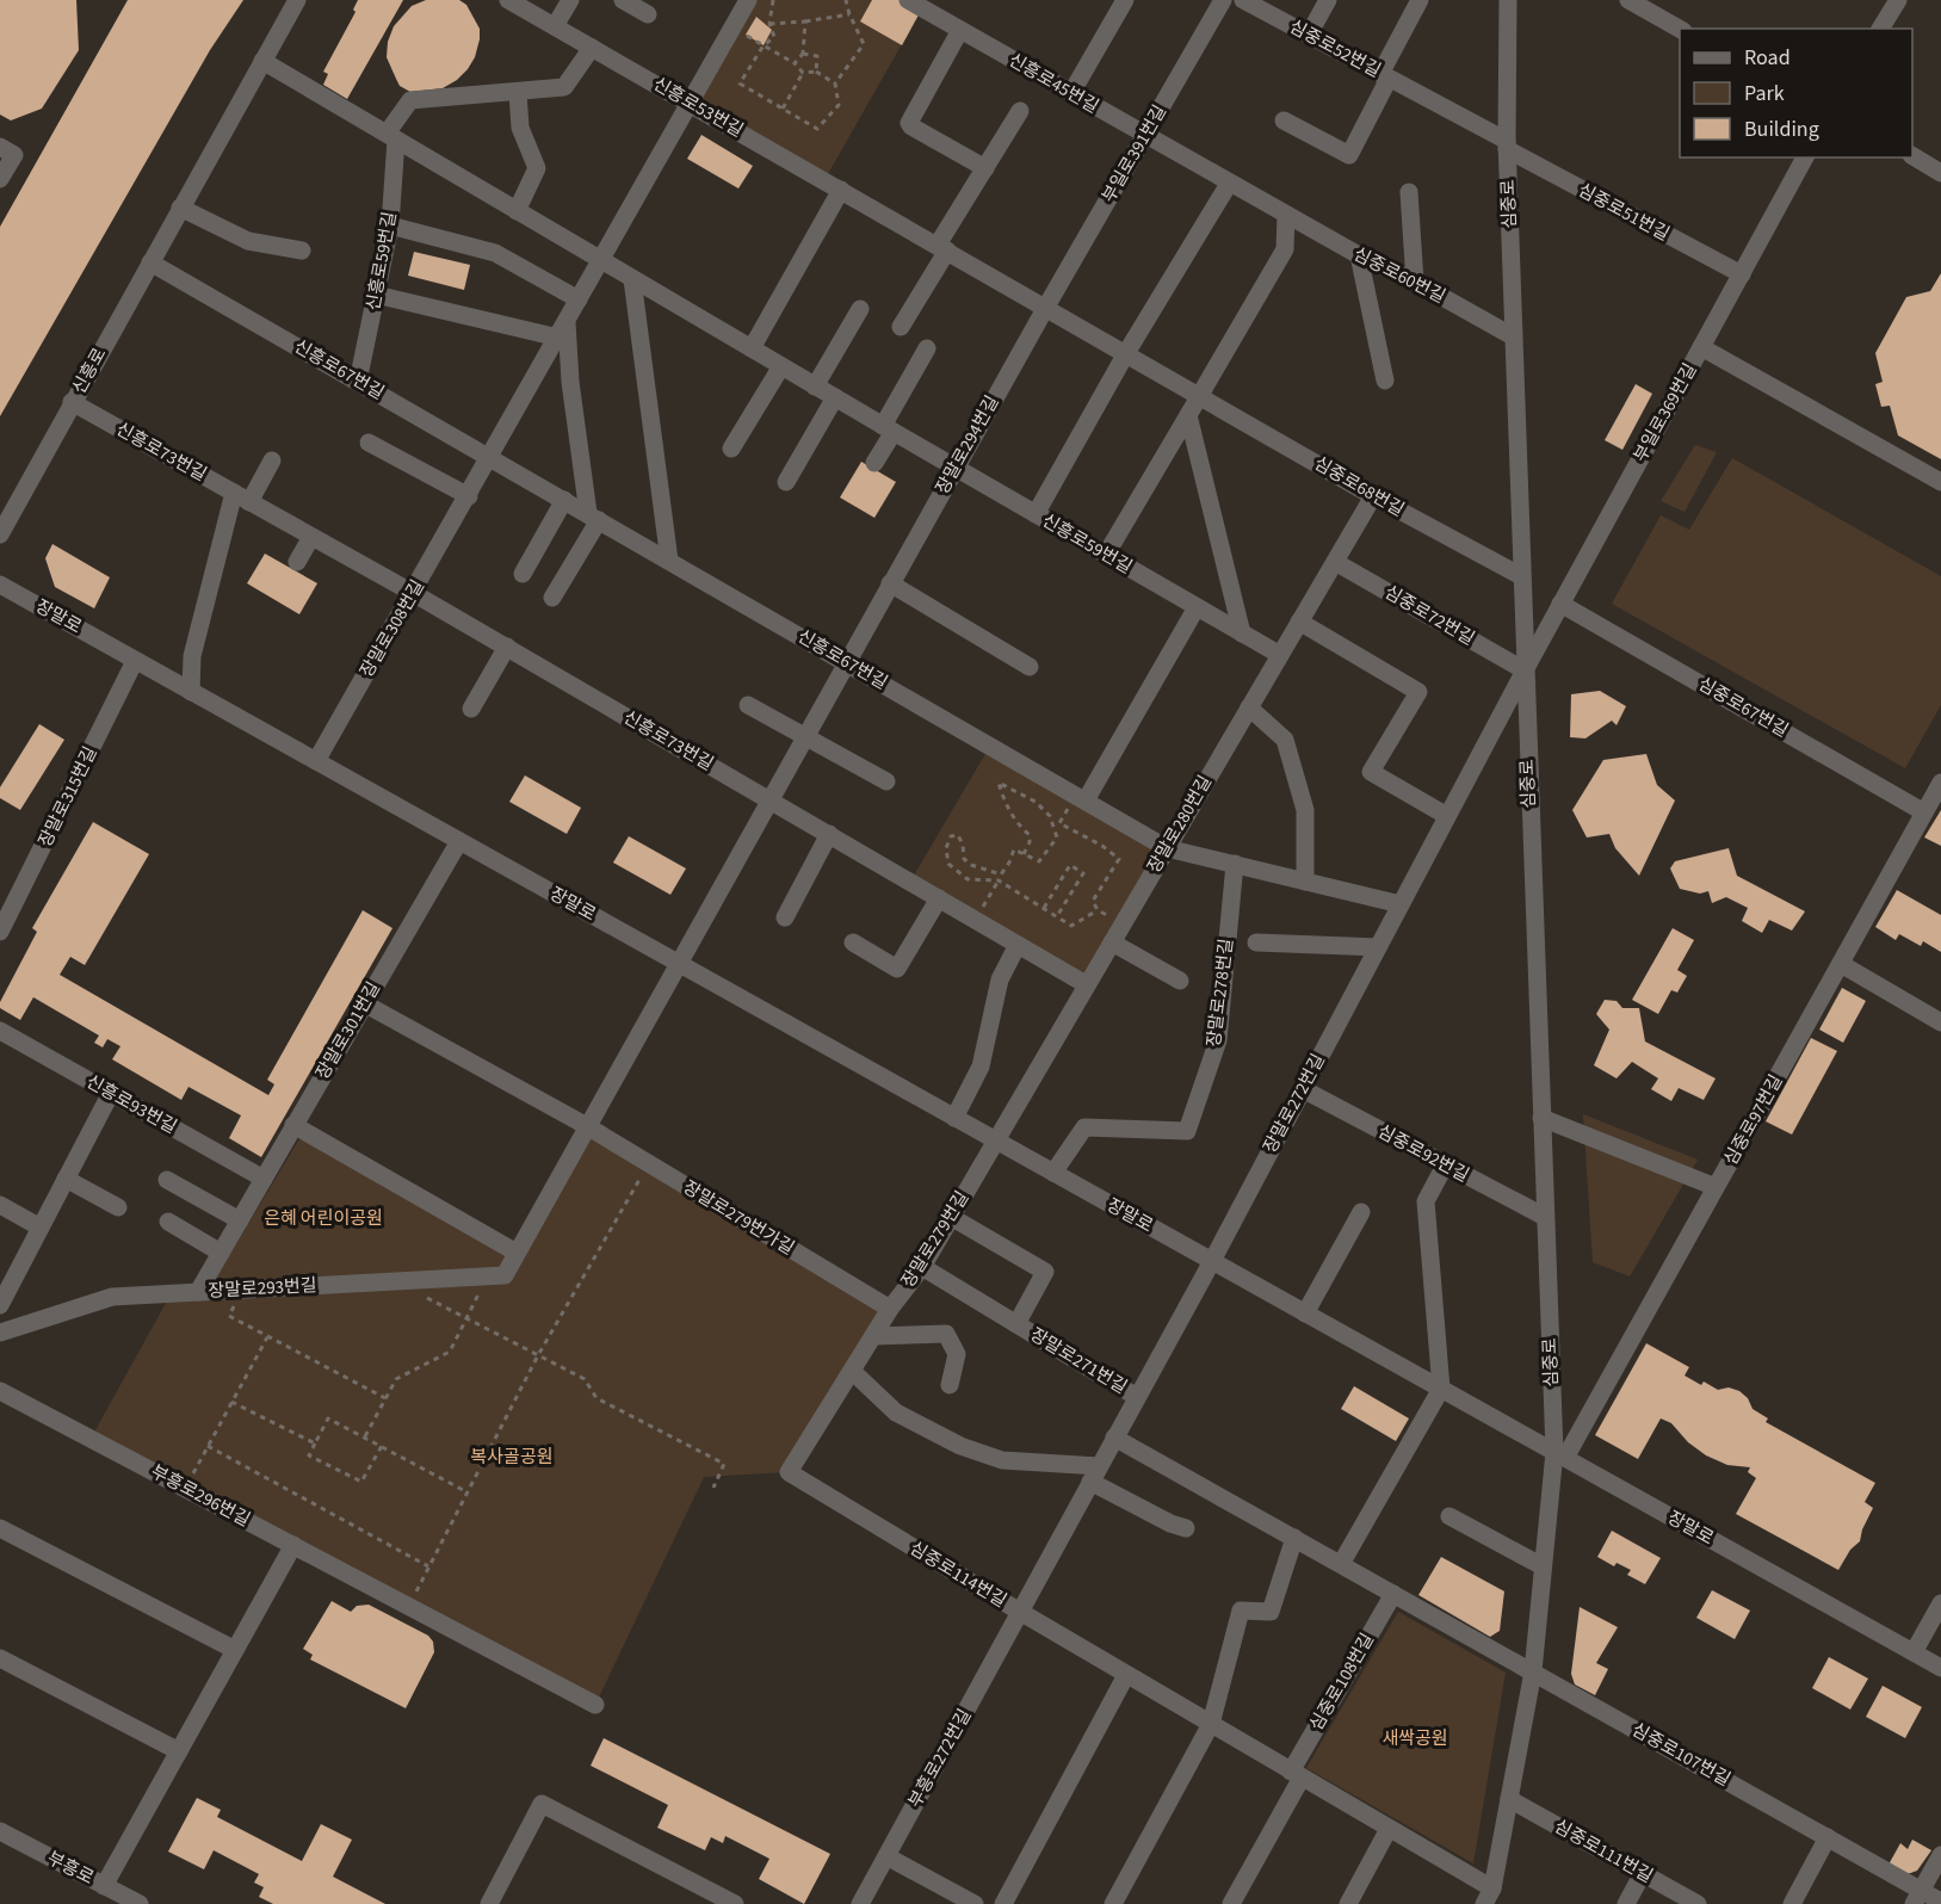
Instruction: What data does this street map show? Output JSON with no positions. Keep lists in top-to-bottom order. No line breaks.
{"streets":{"street":["심중로52번길","신흥로45번길","신흥로53번길","부일로391번길","심중로","심중로51번길","신흥로59번길","심중로60번길","신흥로67번길","신흥로","부일로369번길","장말로294번길","신흥로73번길","심중로68번길","심중로72번길","장말로","장말로308번길","심중로67번길","장말로315번길","장말로280번길","장말로278번길","장말로301번길","장말로272번길","신흥로93번길","심중로97번길","심중로92번길","장말로279번가길","장말로279번길","장말로293번길","장말로271번길","부흥로296번길","심중로114번길","심중로108번길","심중로107번길","부흥로272번길","심중로111번길","부흥로"]},"crossings":[["심중로52번길","심중로"],["심중로52번길","심중로51번길"],["신흥로45번길","부일로391번길"],["신흥로45번길","심중로60번길"],["신흥로53번길","부일로391번길"],["신흥로53번길","장말로294번길"],["신흥로53번길","심중로68번길"],["신흥로53번길","장말로308번길"],["부일로391번길","심중로60번길"],["부일로391번길","장말로294번길"],["부일로391번길","심중로68번길"],["심중로","심중로51번길"],["심중로","심중로60번길"],["심중로","부일로369번길"],["심중로","심중로68번길"],["심중로","심중로72번길"],["심중로","장말로"],["심중로","장말로272번길"],["심중로","심중로97번길"],["심중로","심중로92번길"],["심중로","심중로114번길"],["심중로","심중로107번길"],["심중로","심중로111번길"],["심중로51번길","부일로369번길"],["신흥로59번길","신흥로67번길"],["신흥로59번길","신흥로"],["신흥로59번길","장말로294번길"],["신흥로59번길","장말로308번길"],["신흥로59번길","장말로280번길"],["신흥로67번길","신흥로"],["신흥로67번길","장말로294번길"],["신흥로67번길","장말로308번길"],["신흥로67번길","장말로280번길"],["신흥로67번길","장말로278번길"],["신흥로67번길","장말로272번길"],["신흥로","신흥로73번길"],["부일로369번길","심중로72번길"],["부일로369번길","심중로67번길"],["부일로369번길","장말로272번길"],["장말로294번길","신흥로73번길"],["장말로294번길","심중로68번길"],["장말로294번길","장말로"],["장말로294번길","장말로293번길"],["신흥로73번길","장말로308번길"],["신흥로73번길","장말로280번길"],["심중로68번길","장말로280번길"],["심중로72번길","장말로280번길"],["심중로72번길","장말로272번길"],["장말로","장말로308번길"],["장말로","장말로315번길"],["장말로","장말로280번길"],["장말로","장말로278번길"],["장말로","장말로301번길"],["장말로","장말로272번길"],["장말로","심중로97번길"],["장말로","장말로279번길"],["장말로","장말로293번길"],["장말로","장말로271번길"],["심중로67번길","심중로97번길"],["장말로280번길","장말로279번길"],["장말로301번길","신흥로93번길"],["장말로301번길","장말로293번길"],["장말로272번길","심중로92번길"],["장말로272번길","장말로271번길"],["장말로279번가길","장말로279번길"],["장말로279번가길","장말로293번길"],["장말로279번길","장말로271번길"],["장말로279번길","심중로114번길"],["장말로271번길","심중로114번길"],["장말로271번길","부흥로272번길"],["심중로114번길","심중로108번길"],["심중로114번길","부흥로272번길"]],"parks":["은혜 어린이공원","복사골공원","새싹공원"],"legend":["Road","Park","Building"]}
